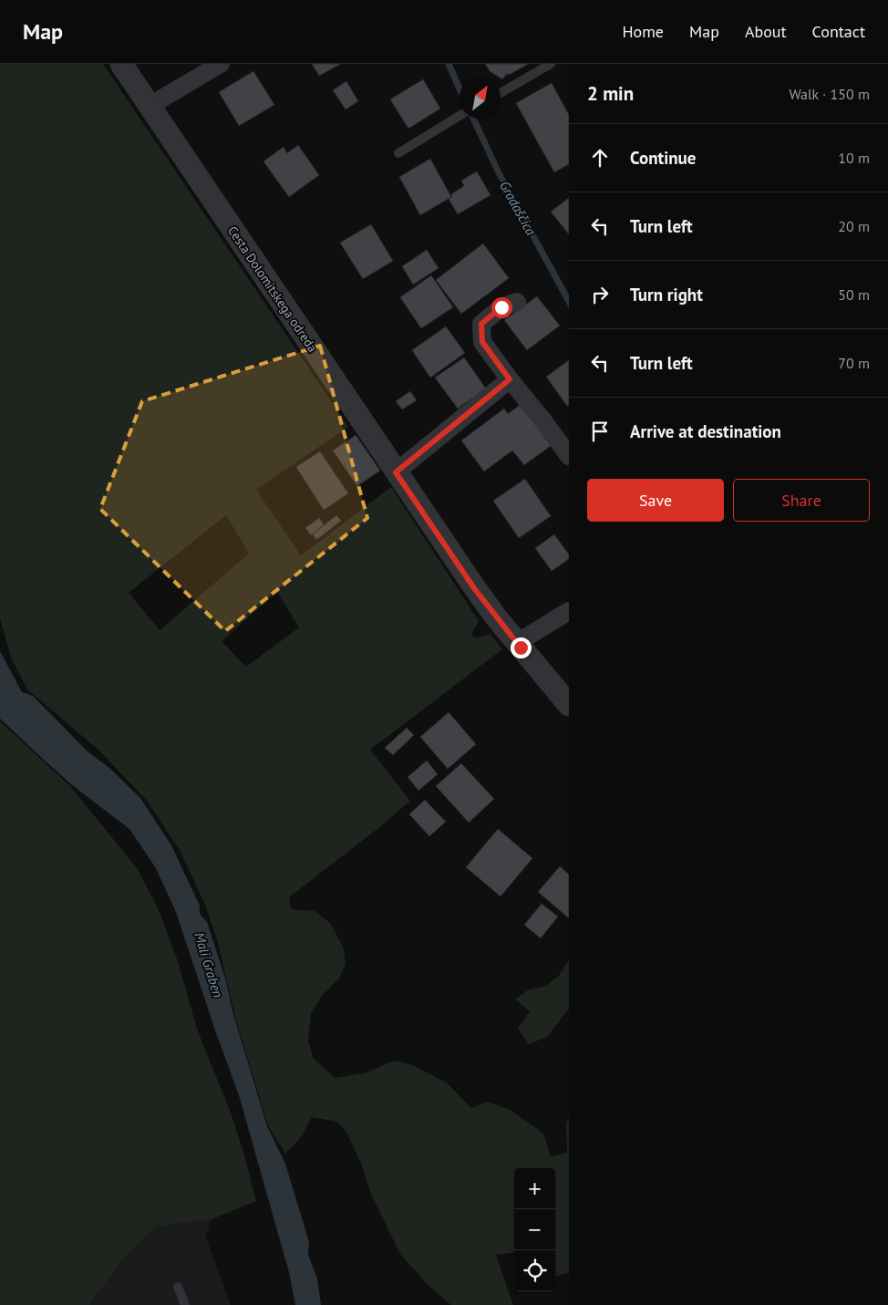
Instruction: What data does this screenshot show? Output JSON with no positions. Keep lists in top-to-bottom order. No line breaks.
{"streets":{"street":["Cesta Dolomitskega odreda"]},"water":["Gradaščica","Mali Graben"],"north":"top right","page":{"header":"Map","nav":["Home","Map","About","Contact"],"heading":["2 min","Walk · 150 m"],"list":[["Continue","10 m"],["Turn left","20 m"],["Turn right","50 m"],["Turn left","70 m"],"Arrive at destination"],"buttons":["Save","Share"],"map_buttons":["+","−"]}}
